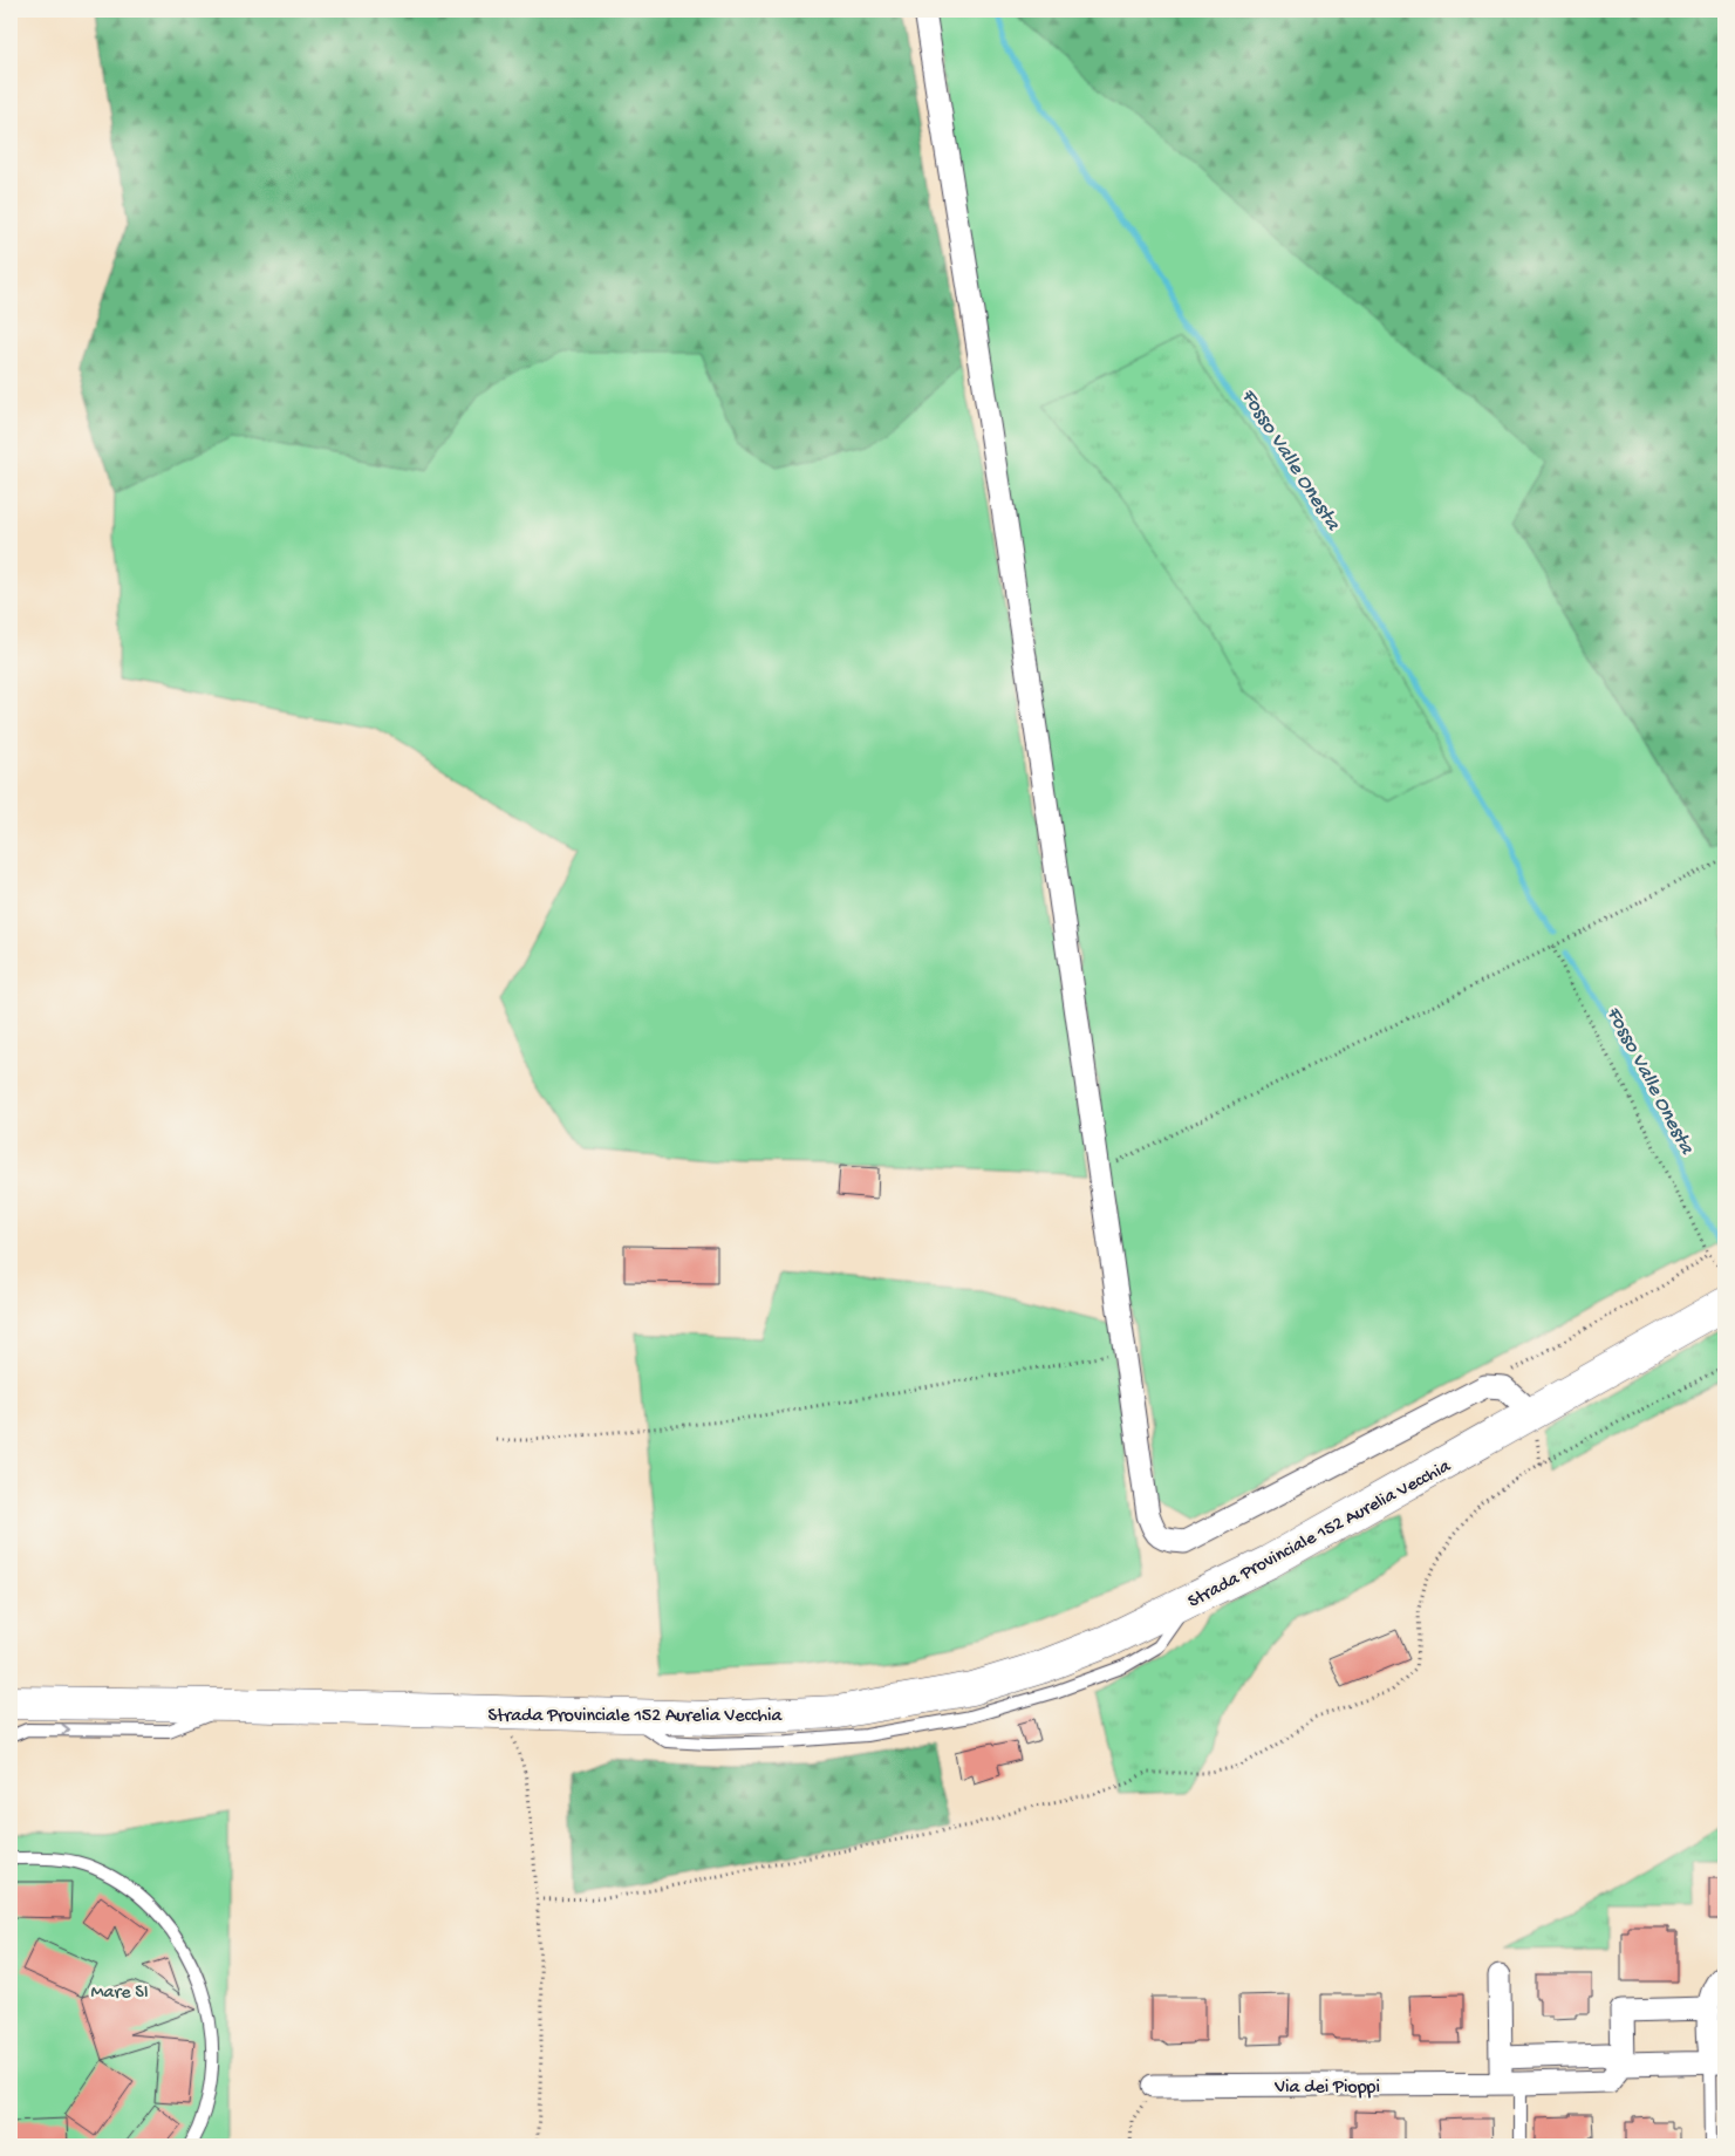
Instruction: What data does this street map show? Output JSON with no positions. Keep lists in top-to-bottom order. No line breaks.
{"streets":{"main road":["Strada Provinciale 152 Aurelia Vecchia"],"street":["Via dei Pioppi"]},"water":["Fosso Valle Onesta"],"parks":["Mare SI"]}
